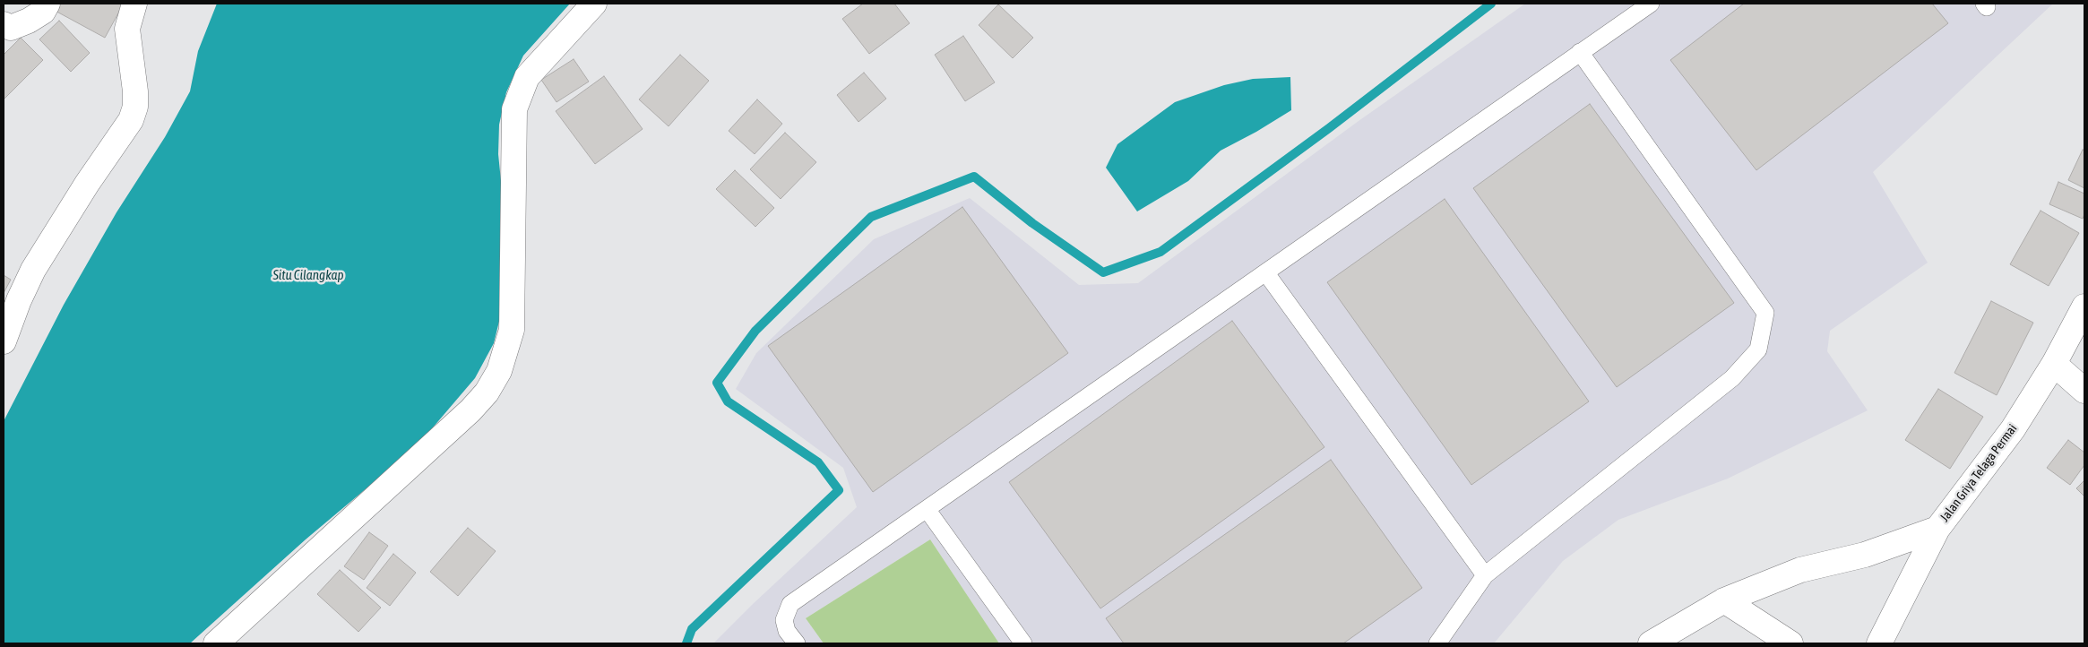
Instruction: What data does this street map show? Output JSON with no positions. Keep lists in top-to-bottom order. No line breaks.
{"streets":{"street":["Jalan Griya Telaga Permai"]},"water":["Situ Cilangkap"]}
